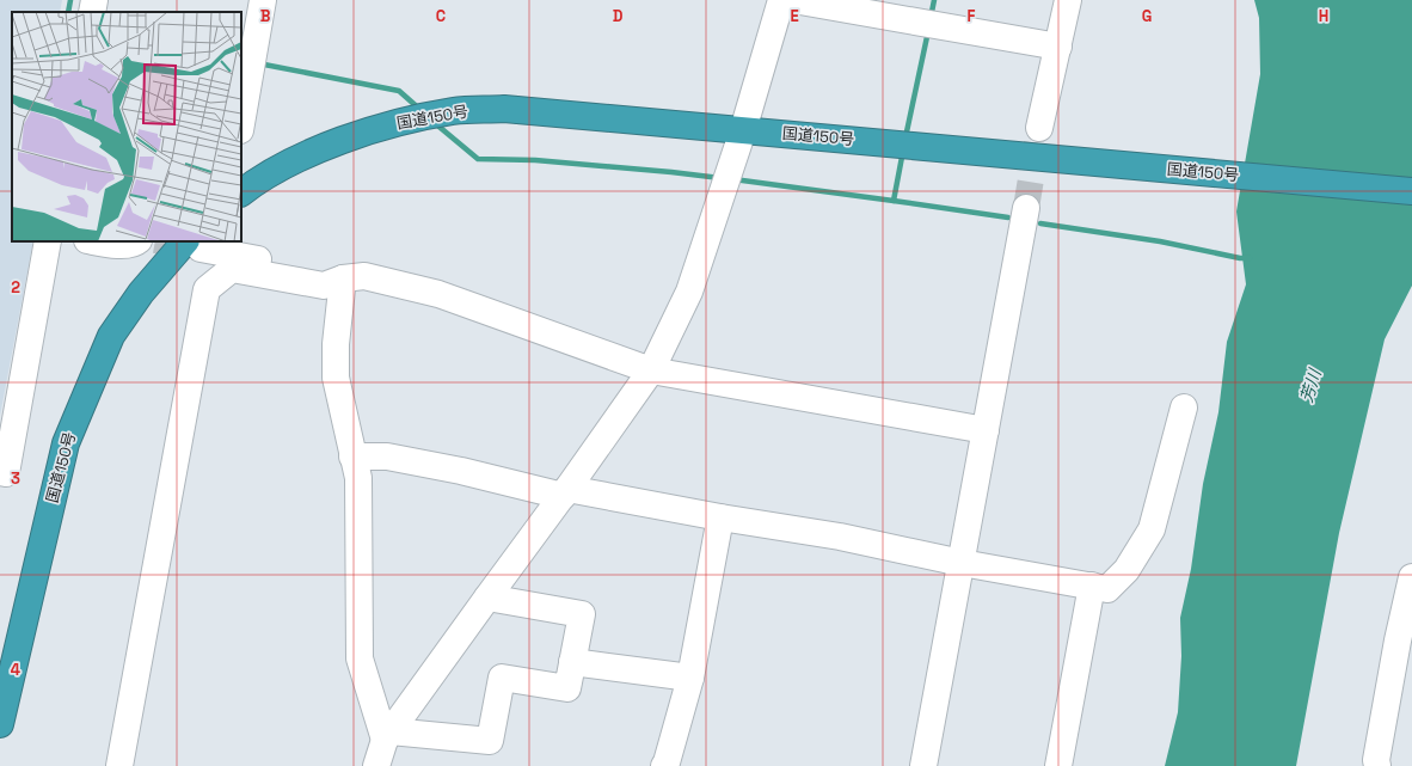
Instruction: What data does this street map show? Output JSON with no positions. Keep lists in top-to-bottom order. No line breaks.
{"streets":{"highway":["国道150号"]},"water":["芳川"],"grid":{"columns":["B","C","D","E","F","G","H"],"rows":["2","3","4"]}}
